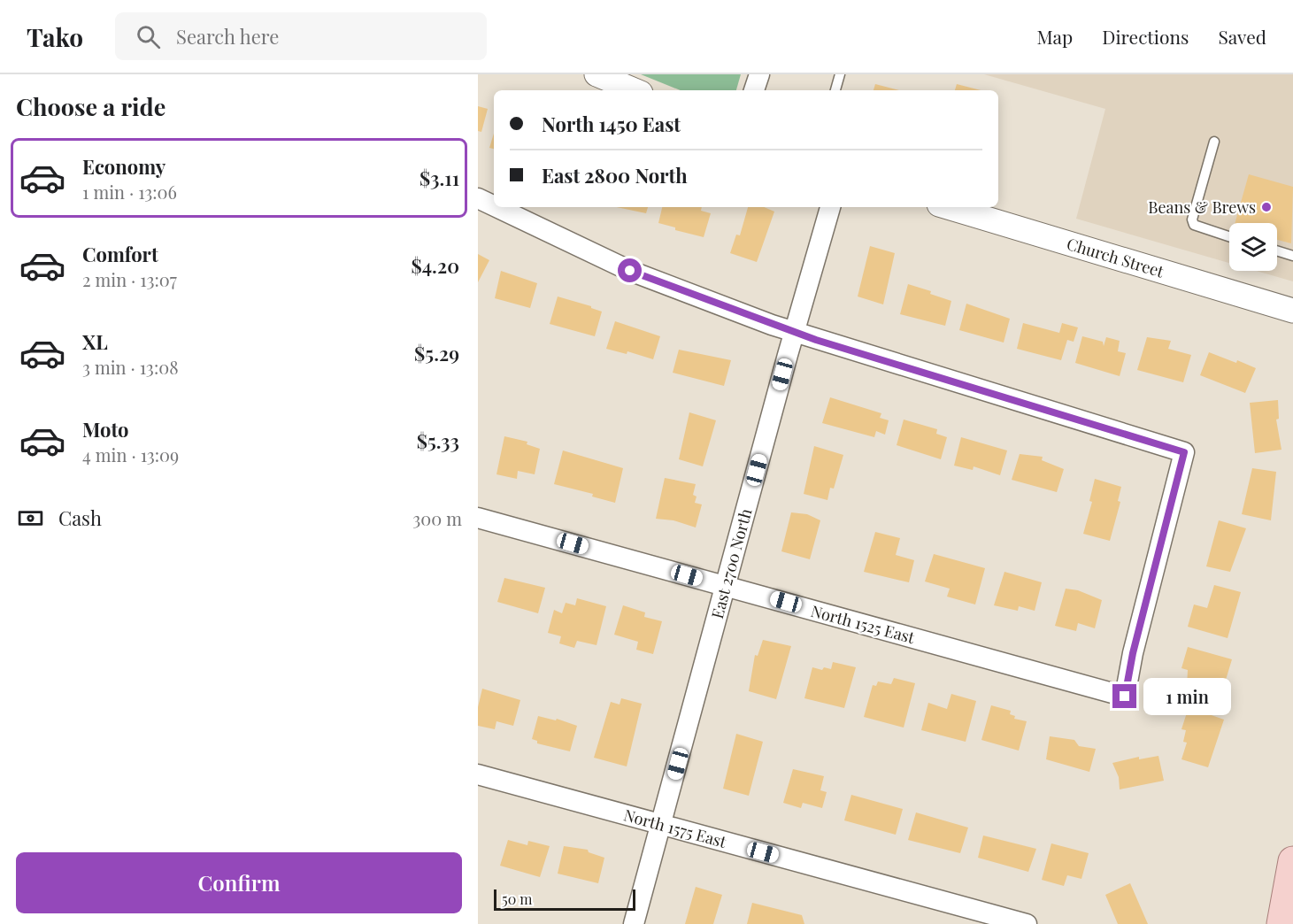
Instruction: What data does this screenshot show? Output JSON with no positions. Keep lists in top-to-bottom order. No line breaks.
{"streets":{"street":["Church Street","East 2700 North","North 1525 East","North 1575 East"]},"crossings":[["East 2700 North","North 1525 East"],["East 2700 North","North 1575 East"]],"places":["Beans & Brews"],"scale_bar":"50 m","page":{"header":"Tako","search":"Search here","nav":["Map","Directions","Saved"],"heading":"Choose a ride","banner":["North 1450 East","East 2800 North"],"list":[{"name":"Economy","note":"1 min · 13:06","value":"$3.11"},{"name":"Comfort","note":"2 min · 13:07","value":"$4.20"},{"name":"XL","note":"3 min · 13:08","value":"$5.29"},{"name":"Moto","note":"4 min · 13:09","value":"$5.33"}],"pay":["Cash","300 m"],"bubble":"1 min","buttons":"Confirm","scale":"50 m"}}
